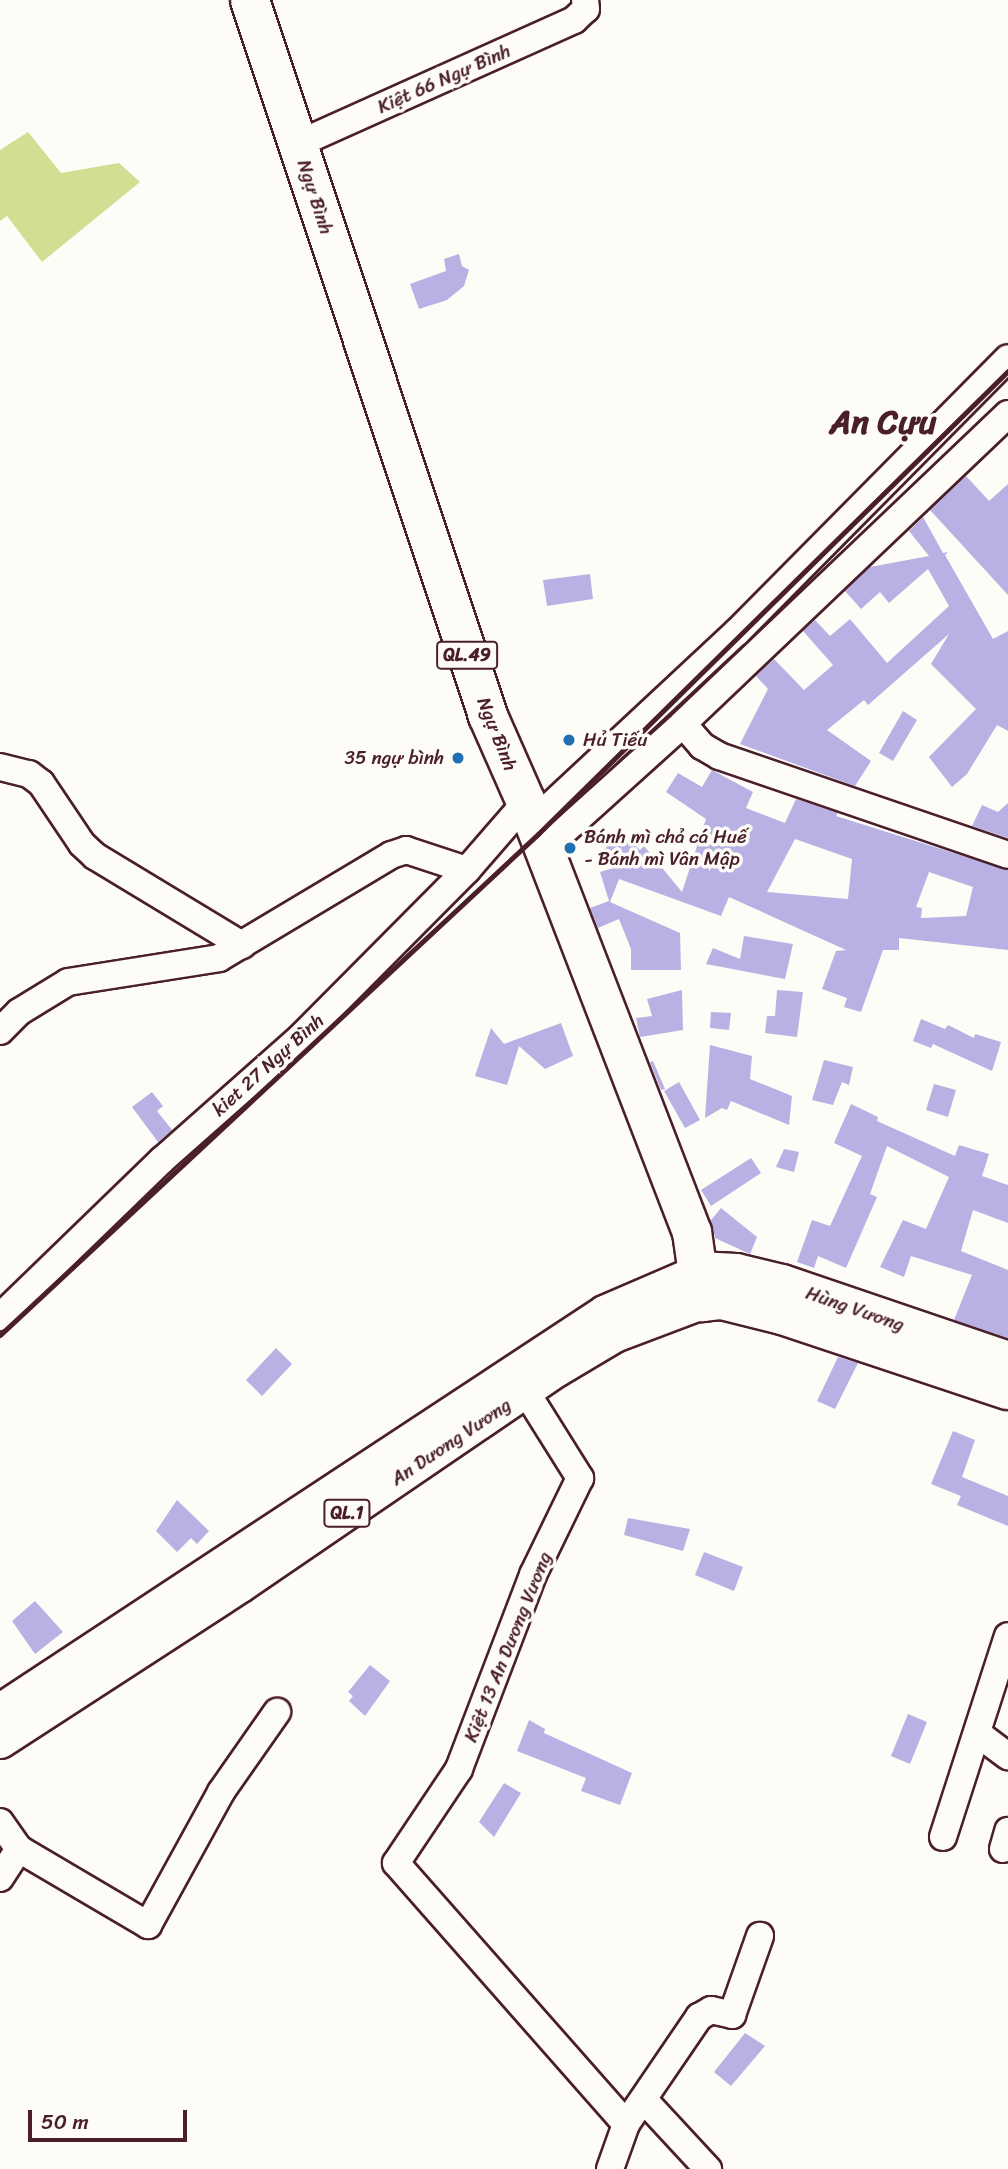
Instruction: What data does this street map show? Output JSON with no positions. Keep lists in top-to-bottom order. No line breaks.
{"streets":{"highway":["Ngự Bình","QL.49","Hùng Vương","QL.1"],"main road":["An Dương Vương"],"street":["Kiệt 66 Ngự Bình","kiet 27 Ngự Bình","Kiệt 13 An Dương Vương"]},"crossings":[["Kiệt 66 Ngự Bình","Ngự Bình"],["Ngự Bình","kiet 27 Ngự Bình"],["Ngự Bình","Hùng Vương"],["Ngự Bình","An Dương Vương"],["Hùng Vương","An Dương Vương"],["An Dương Vương","Kiệt 13 An Dương Vương"]],"districts":["An Cựu"],"places":["Hủ Tiếu","35 ngự bình","Bánh mì chả cá Huế - Bánh mì Vân Mập"],"scale_bar":"50 m"}
